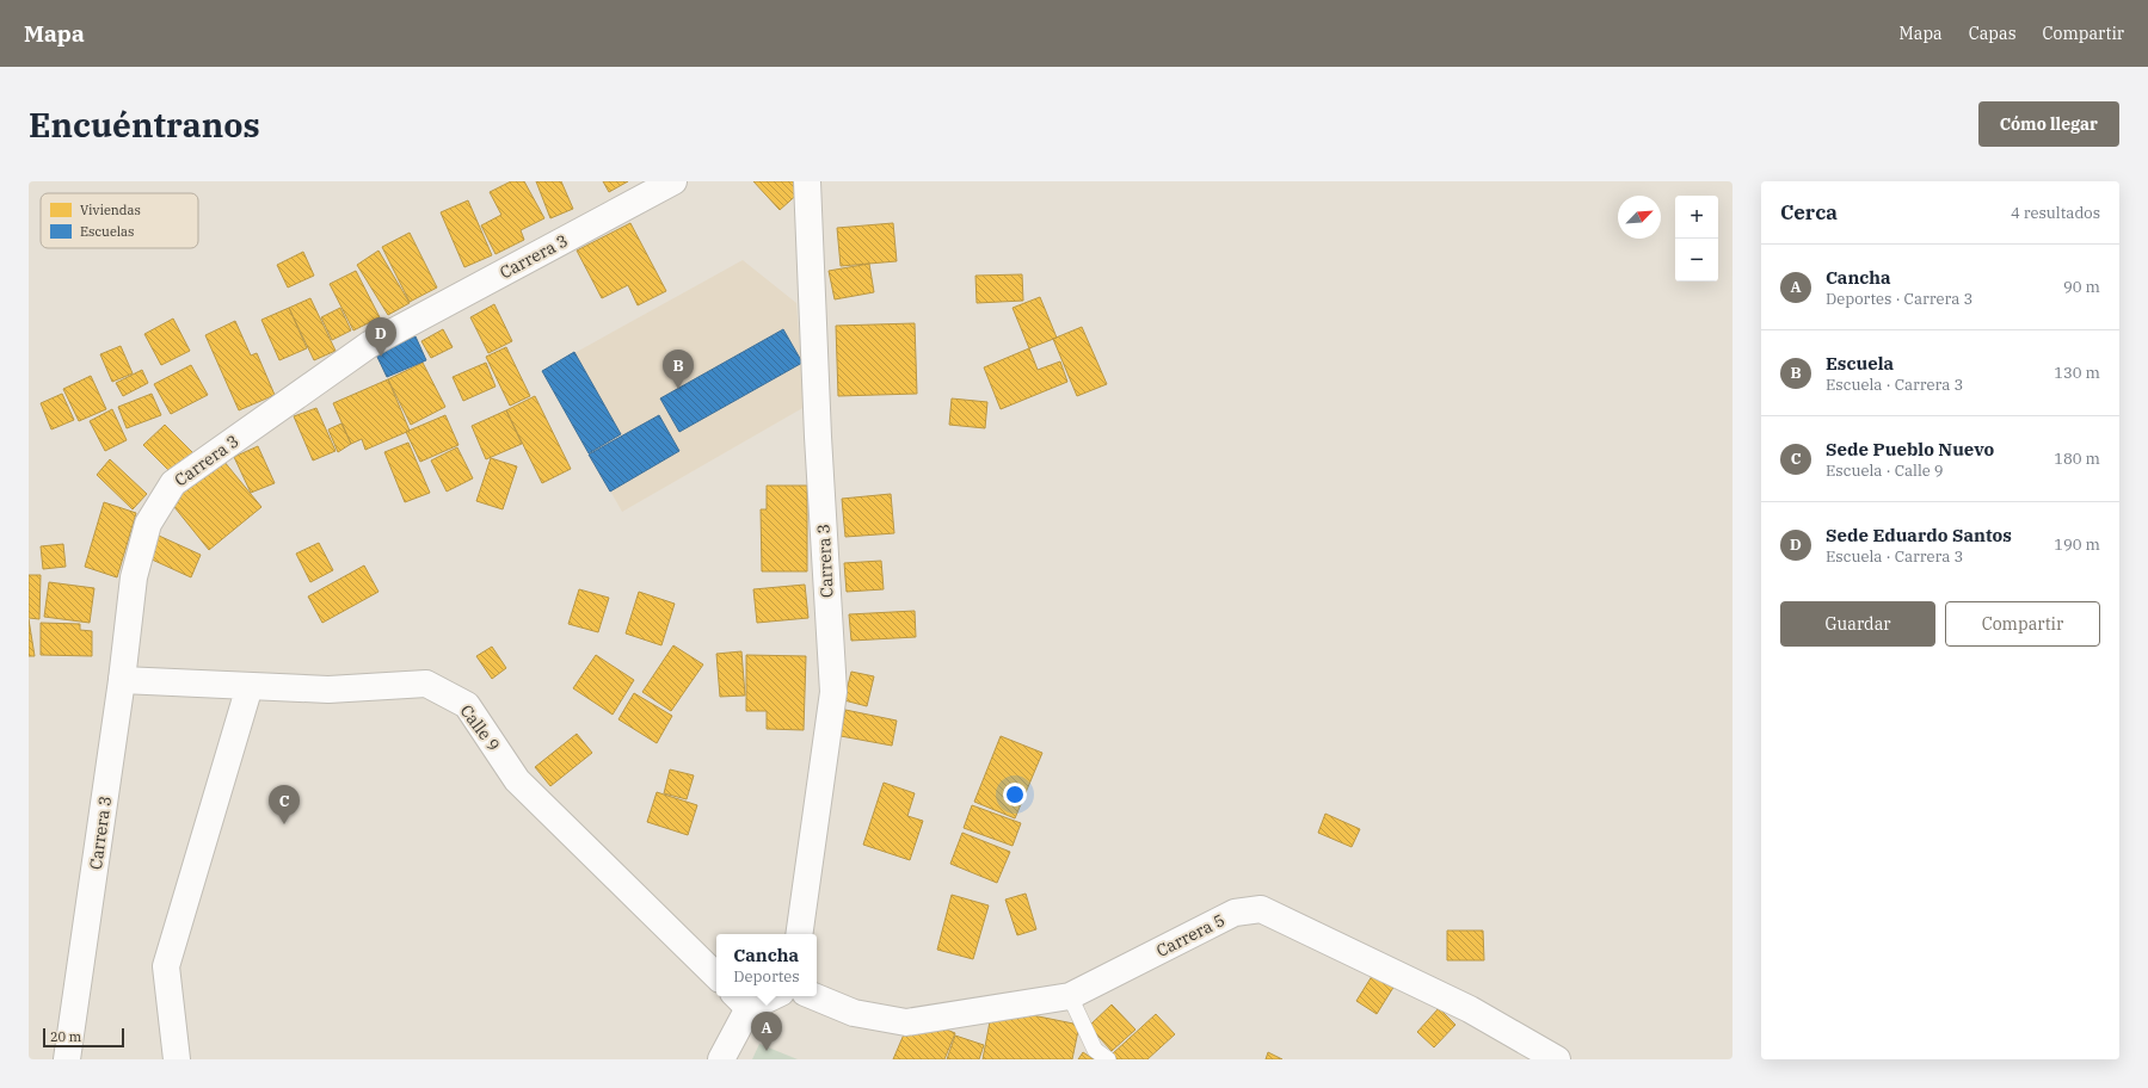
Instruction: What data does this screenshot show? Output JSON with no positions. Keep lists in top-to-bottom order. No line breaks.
{"streets":{"street":["Carrera 3","Calle 9","Carrera 5"]},"crossings":[["Carrera 3","Calle 9"]],"legend":["Viviendas","Escuelas"],"scale_bar":"20 m","north":"top right","page":{"header":"Mapa","nav":["Mapa","Capas","Compartir"],"buttons":["Cómo llegar",["Guardar","Compartir"]],"title":"Encuéntranos","heading":["Cerca","4 resultados"],"map_buttons":["+","−"],"list":[{"mark":"A","name":"Cancha","note":"Deportes · Carrera 3","value":"90 m"},{"mark":"B","name":"Escuela","note":"Escuela · Carrera 3","value":"130 m"},{"mark":"C","name":"Sede Pueblo Nuevo","note":"Escuela · Calle 9","value":"180 m"},{"mark":"D","name":"Sede Eduardo Santos","note":"Escuela · Carrera 3","value":"190 m"}],"pins":["D","B","C","A"],"popup":["Cancha","Deportes"],"scale":"20 m"}}
